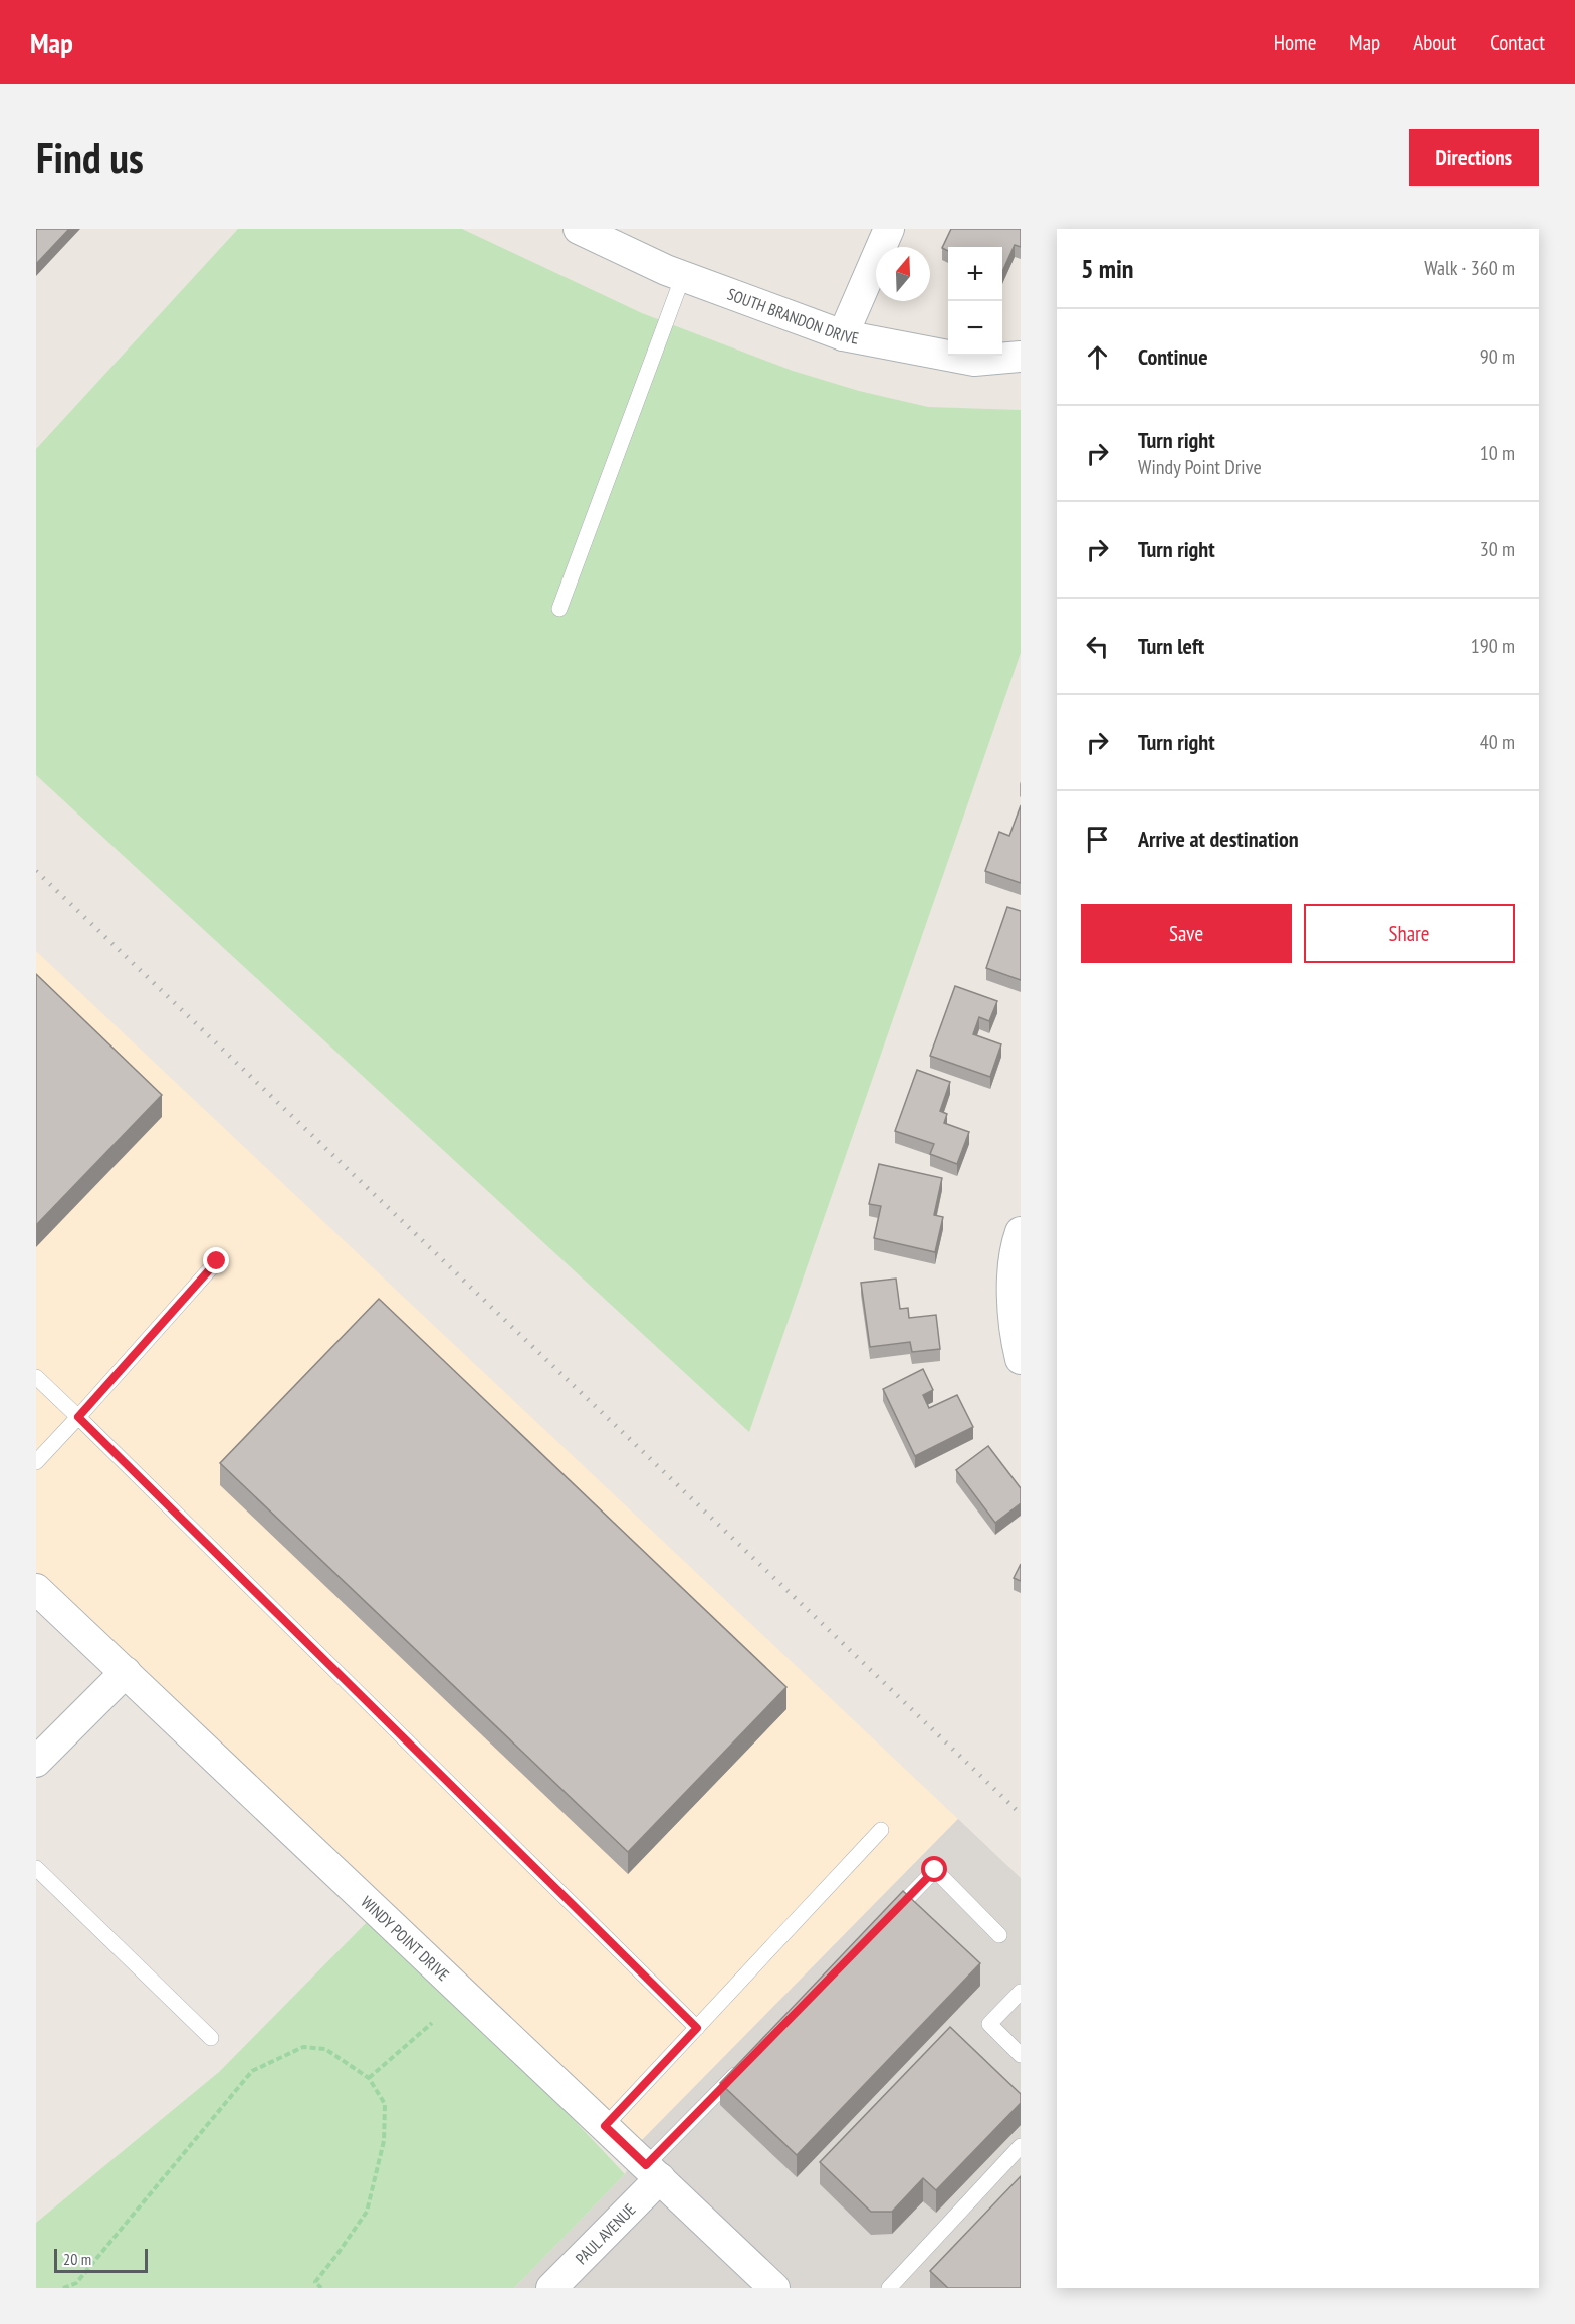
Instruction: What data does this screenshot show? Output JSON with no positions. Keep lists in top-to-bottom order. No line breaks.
{"streets":{"street":["SOUTH BRANDON DRIVE","WINDY POINT DRIVE","PAUL AVENUE"]},"crossings":[["WINDY POINT DRIVE","PAUL AVENUE"]],"scale_bar":"20 m","north":"top","page":{"header":"Map","nav":["Home","Map","About","Contact"],"buttons":["Directions",["Save","Share"]],"title":"Find us","heading":["5 min","Walk · 360 m"],"map_buttons":["+","−"],"list":[["Continue","90 m"],["Turn right","Windy Point Drive","10 m"],["Turn right","30 m"],["Turn left","190 m"],["Turn right","40 m"],"Arrive at destination"],"scale":"20 m"}}
